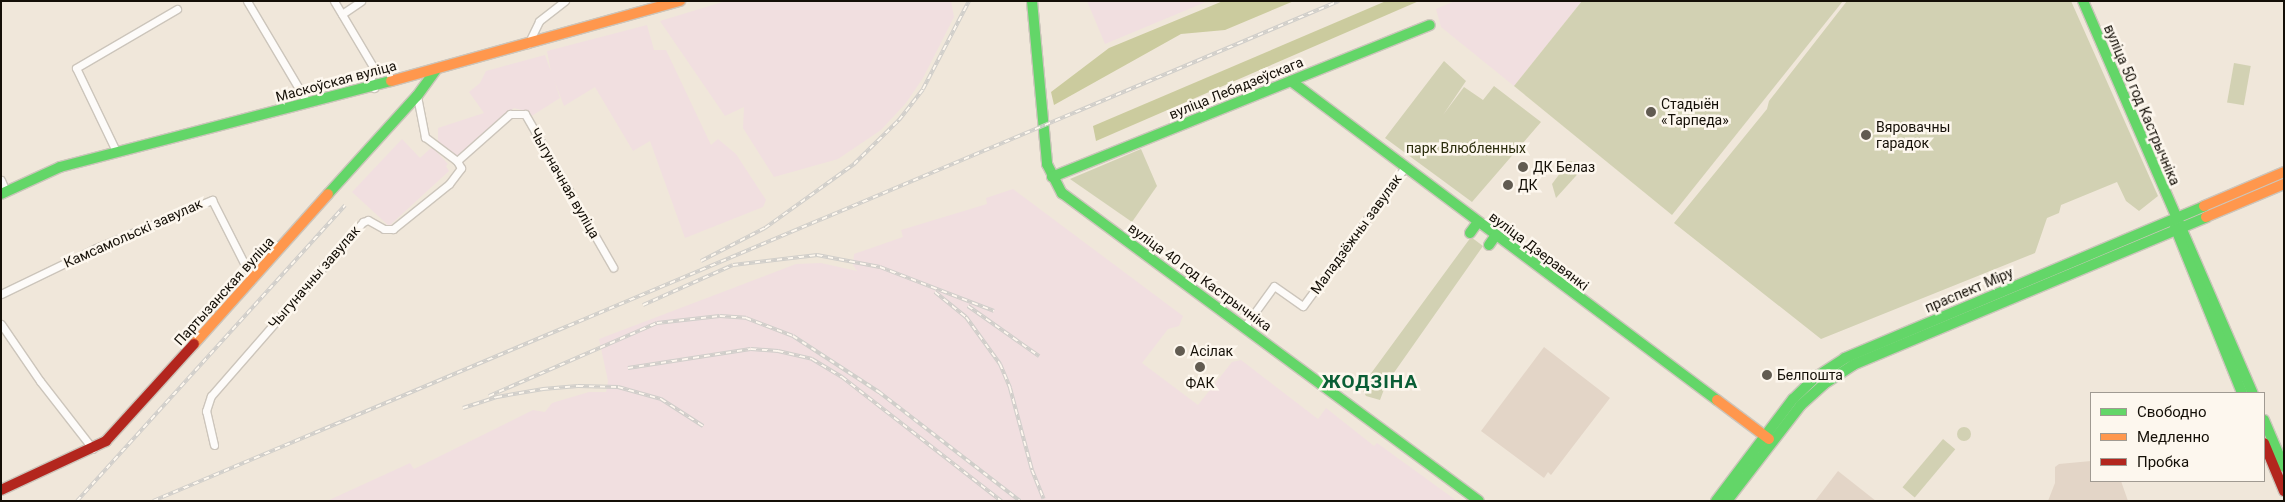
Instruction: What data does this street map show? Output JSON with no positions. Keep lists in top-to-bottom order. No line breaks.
{"streets":{"main road":["Маскоўская вуліца","вуліца Лебядзеўскага","вуліца 50 год Кастрычніка","вуліца Дзеравянкі","вуліца 40 год Кастрычніка","праспект Міру","Партызанская вуліца"],"street":["Чыгуначная вуліца","Камсамольскі завулак","Маладзёжны завулак","Чыгуначны завулак"]},"crossings":[["Маскоўская вуліца","Партызанская вуліца"],["вуліца Лебядзеўскага","вуліца Дзеравянкі"],["вуліца Лебядзеўскага","вуліца 40 год Кастрычніка"],["вуліца 50 год Кастрычніка","праспект Міру"],["Чыгуначная вуліца","Чыгуначны завулак"],["Камсамольскі завулак","Партызанская вуліца"],["Маладзёжны завулак","вуліца Дзеравянкі"],["Маладзёжны завулак","вуліца 40 год Кастрычніка"],["вуліца Дзеравянкі","праспект Міру"]],"districts":["ЖОДЗІНА"],"parks":["парк Влюбленных"],"places":["Стадыён «Тарпеда»","Вяровачны гарадок","ДК Белаз","ДК","Асілак","ФАК","Белпошта"],"legend":["Свободно","Медленно","Пробка"]}
